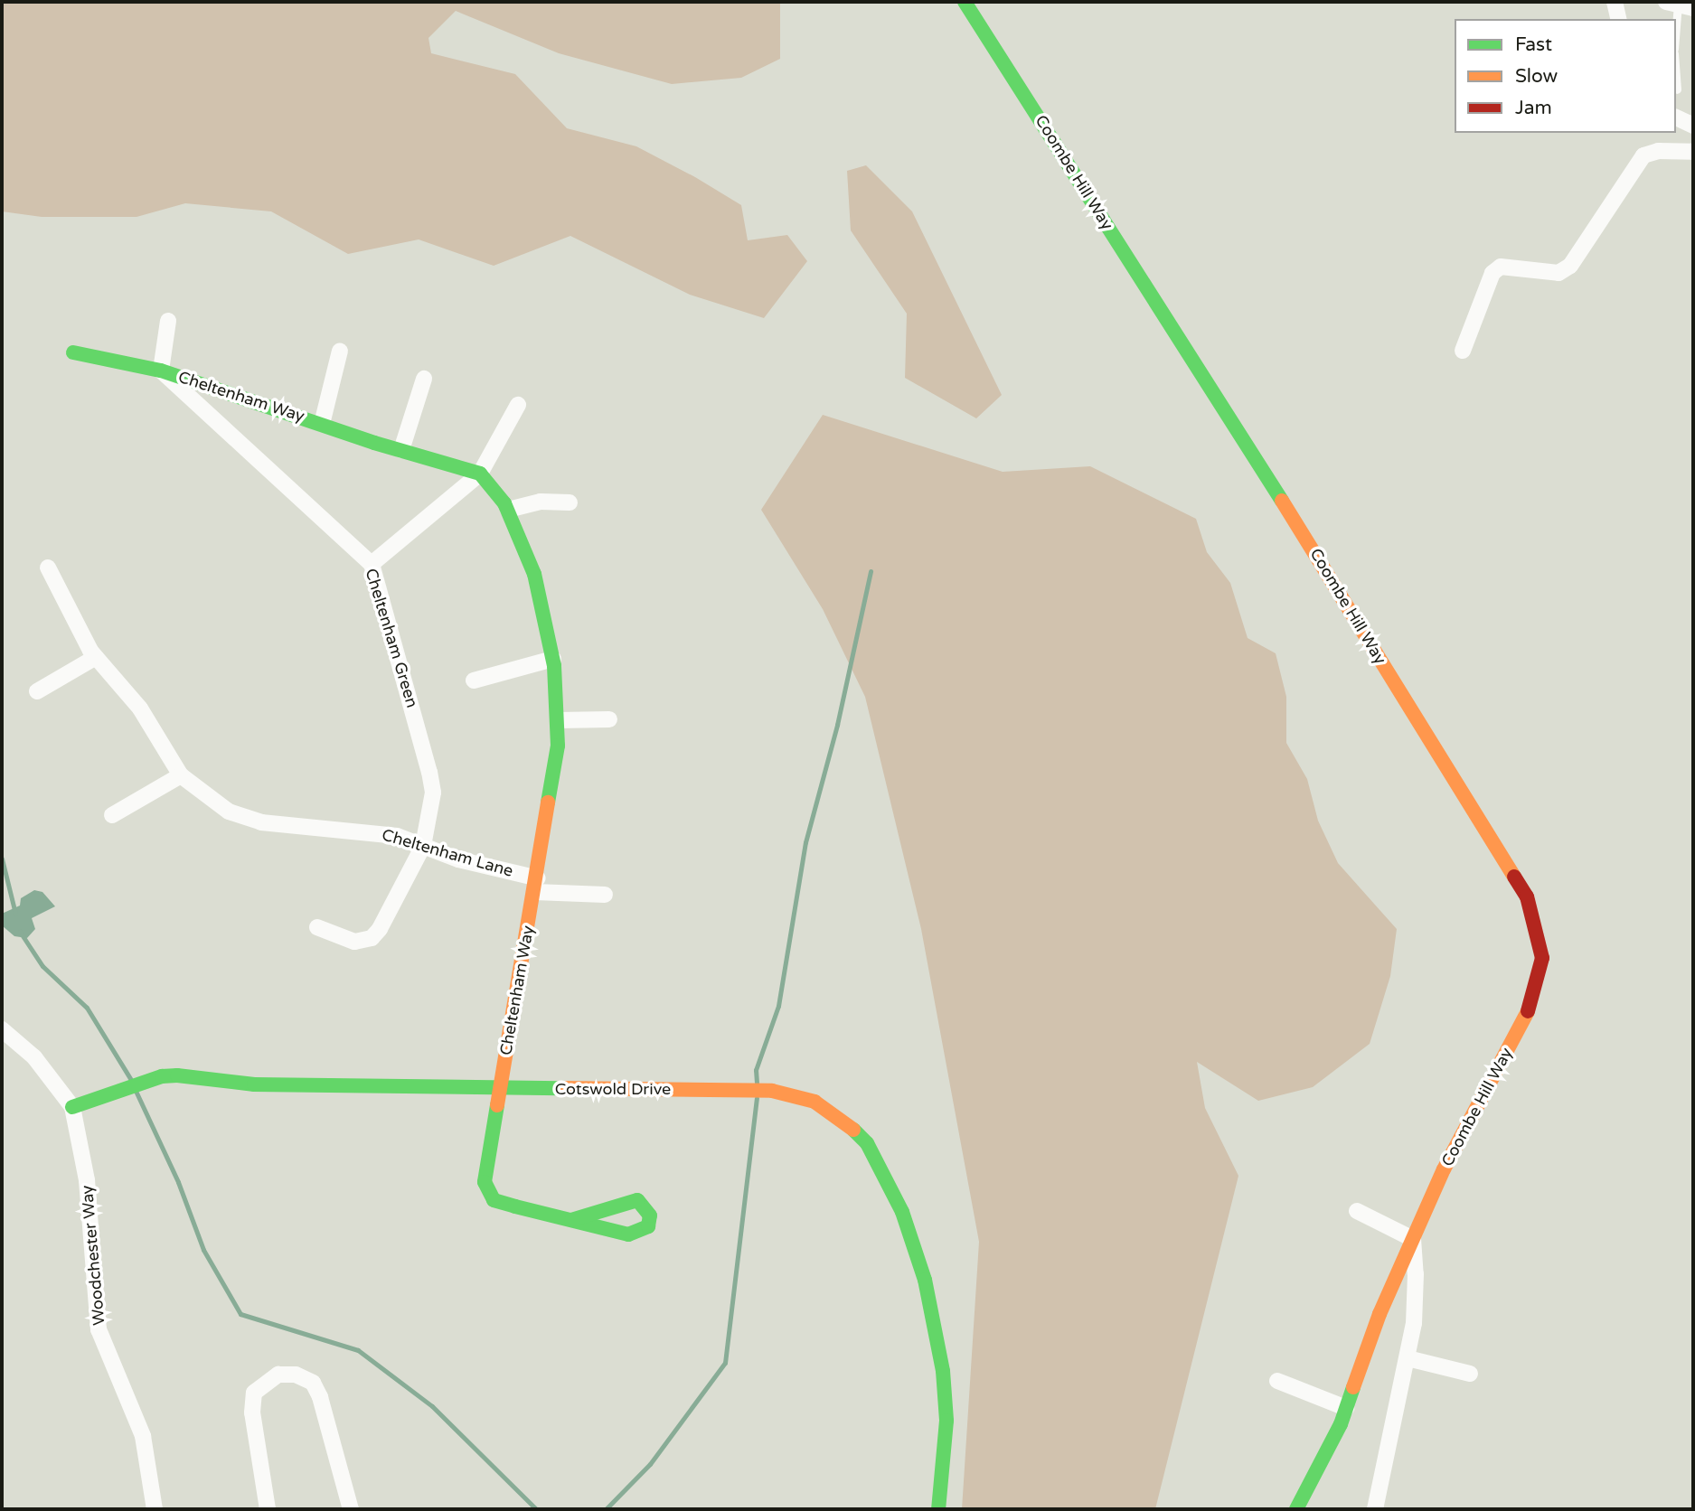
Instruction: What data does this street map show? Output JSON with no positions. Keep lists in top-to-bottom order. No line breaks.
{"streets":{"street":["Coombe Hill Way","Cheltenham Way","Cheltenham Green","Cheltenham Lane","Cotswold Drive","Woodchester Way"]},"crossings":[["Cheltenham Way","Cheltenham Green"],["Cheltenham Way","Cheltenham Lane"],["Cheltenham Way","Cotswold Drive"],["Cheltenham Green","Cheltenham Lane"],["Cotswold Drive","Woodchester Way"]],"legend":["Fast","Slow","Jam"]}
